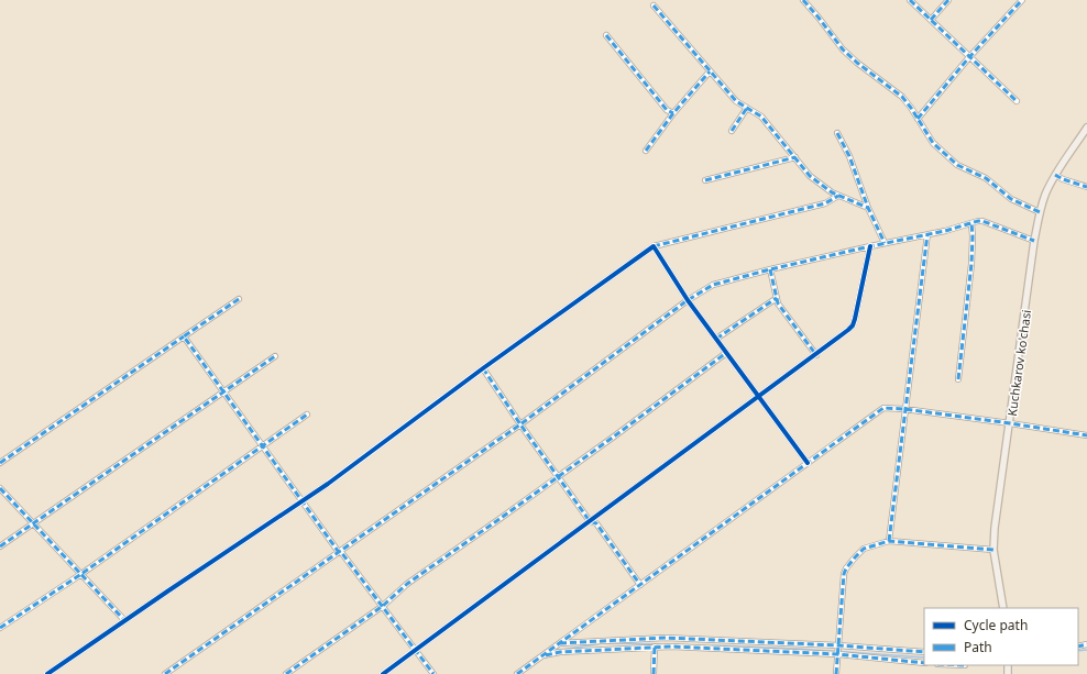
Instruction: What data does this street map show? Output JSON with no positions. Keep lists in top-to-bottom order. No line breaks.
{"streets":{"main road":["Kuchkarov ko'chasi"]},"legend":["Cycle path","Path"]}
